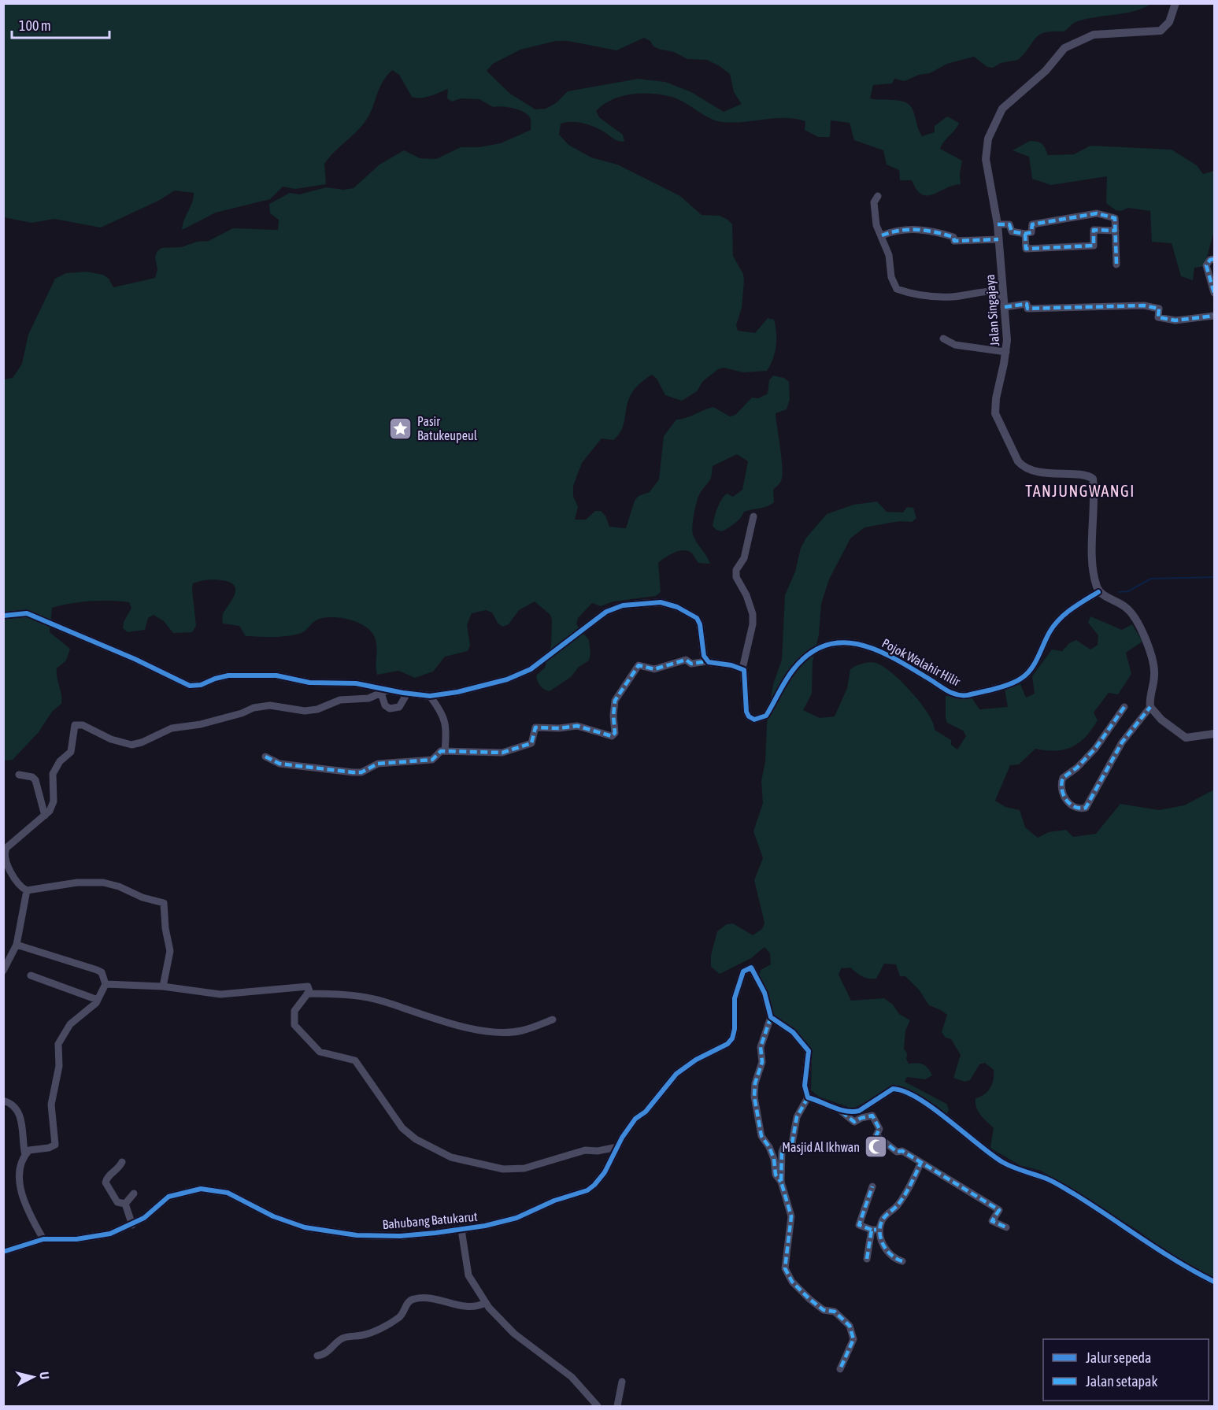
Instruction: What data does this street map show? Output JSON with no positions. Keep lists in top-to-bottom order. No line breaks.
{"streets":{"street":["Jalan Singajaya","Pojok Walahir Hilir","Bahubang Batukarut"]},"crossings":[["Jalan Singajaya","Pojok Walahir Hilir"]],"districts":["TANJUNGWANGI"],"places":{"place":["Pasir Batukeupeul"],"mosque":["Masjid Al Ikhwan"]},"legend":["Jalur sepeda","Jalan setapak"],"scale_bar":"100 m","north":"right"}
